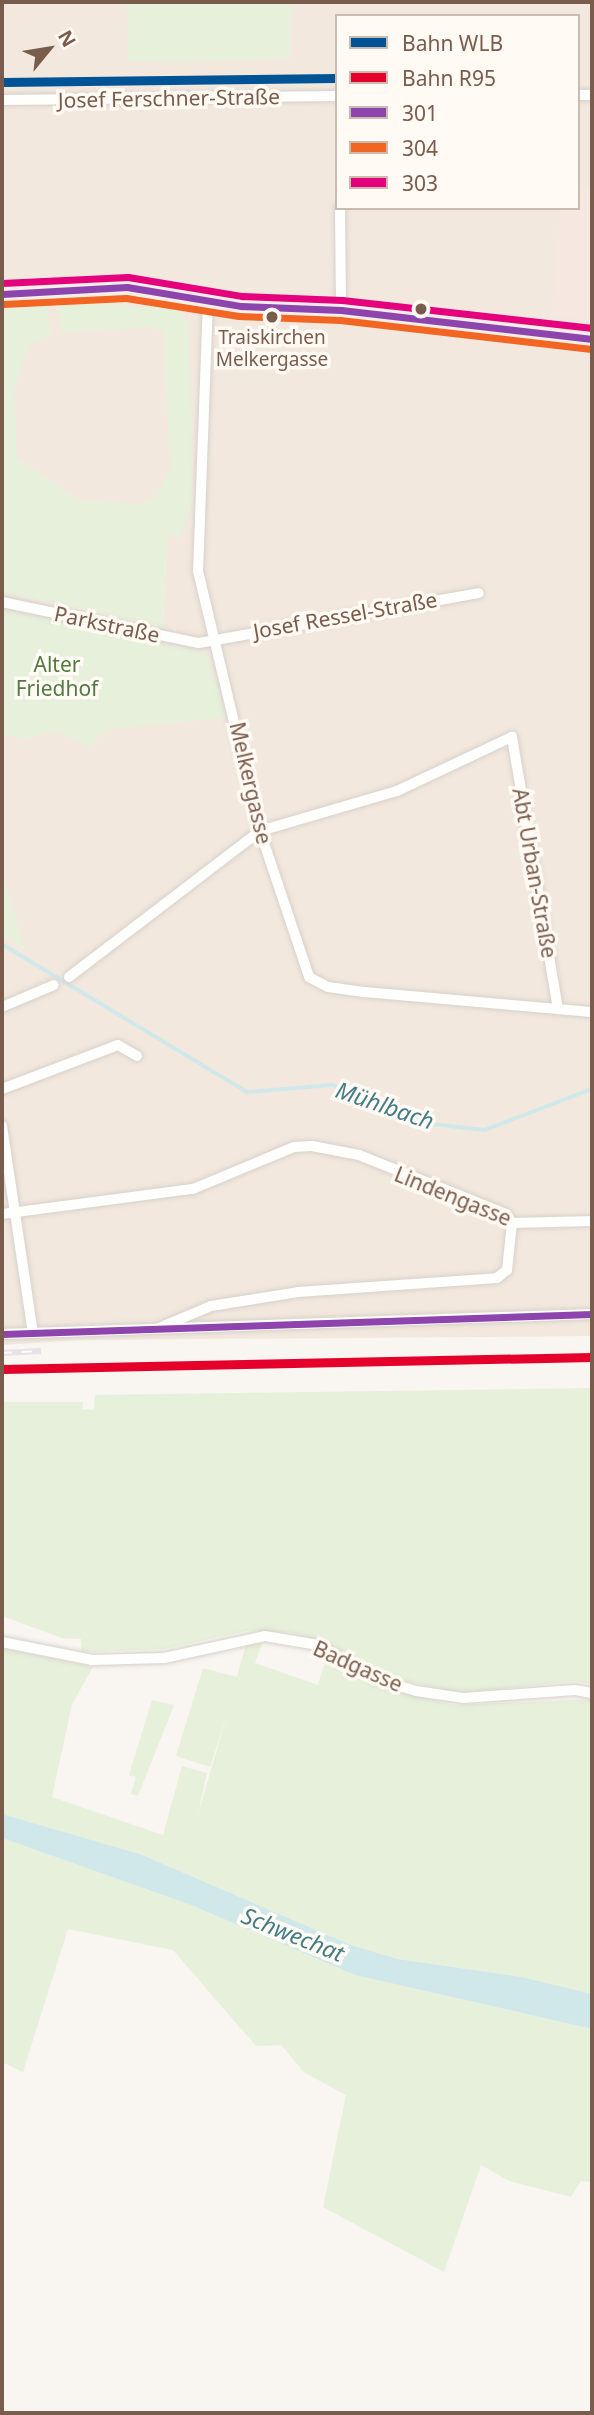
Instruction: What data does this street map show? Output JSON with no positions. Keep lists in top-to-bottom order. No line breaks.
{"streets":{"street":["Josef Ferschner-Straße","Josef Ressel-Straße","Parkstraße","Melkergasse","Abt Urban-Straße","Lindengasse","Badgasse"]},"crossings":[["Josef Ressel-Straße","Parkstraße"],["Josef Ressel-Straße","Melkergasse"],["Parkstraße","Melkergasse"],["Melkergasse","Abt Urban-Straße"]],"water":["Mühlbach","Schwechat"],"parks":["Alter Friedhof"],"places":["Traiskirchen Melkergasse"],"lines":["rail line WLB","transit line 303","transit line 301","transit line 304","rail line R95"],"legend":["Bahn WLB","Bahn R95","301","304","303"],"north":"top right"}
